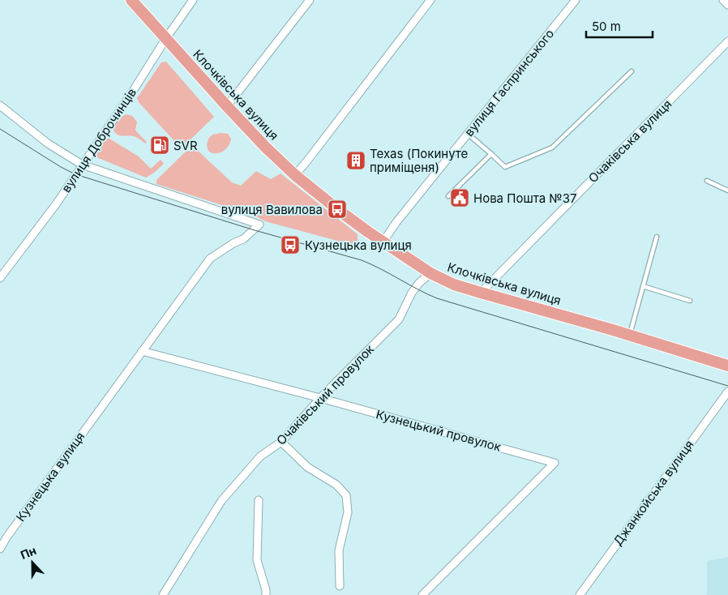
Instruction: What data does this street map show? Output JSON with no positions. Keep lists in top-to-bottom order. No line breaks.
{"streets":{"main road":["Клочківська вулиця"],"street":["вулиця Гаспринського","вулиця Доброчинців","Очаківська вулиця","Очаківський провулок","Кузнецький провулок","Кузнецька вулиця","Джанкойська вулиця"]},"crossings":[["вулиця Гаспринського","Клочківська вулиця"],["Клочківська вулиця","вулиця Доброчинців"],["Клочківська вулиця","Очаківська вулиця"],["Клочківська вулиця","Очаківський провулок"],["вулиця Доброчинців","Кузнецька вулиця"],["Очаківський провулок","Кузнецький провулок"],["Кузнецький провулок","Кузнецька вулиця"]],"places":{"fuel station":["SVR"],"building":["Texas (Покинуте приміщеня)"],"public building":["Нова Пошта №37"],"bus stop":["вулиця Вавилова","Кузнецька вулиця"]},"scale_bar":"50 m","north":"top"}
